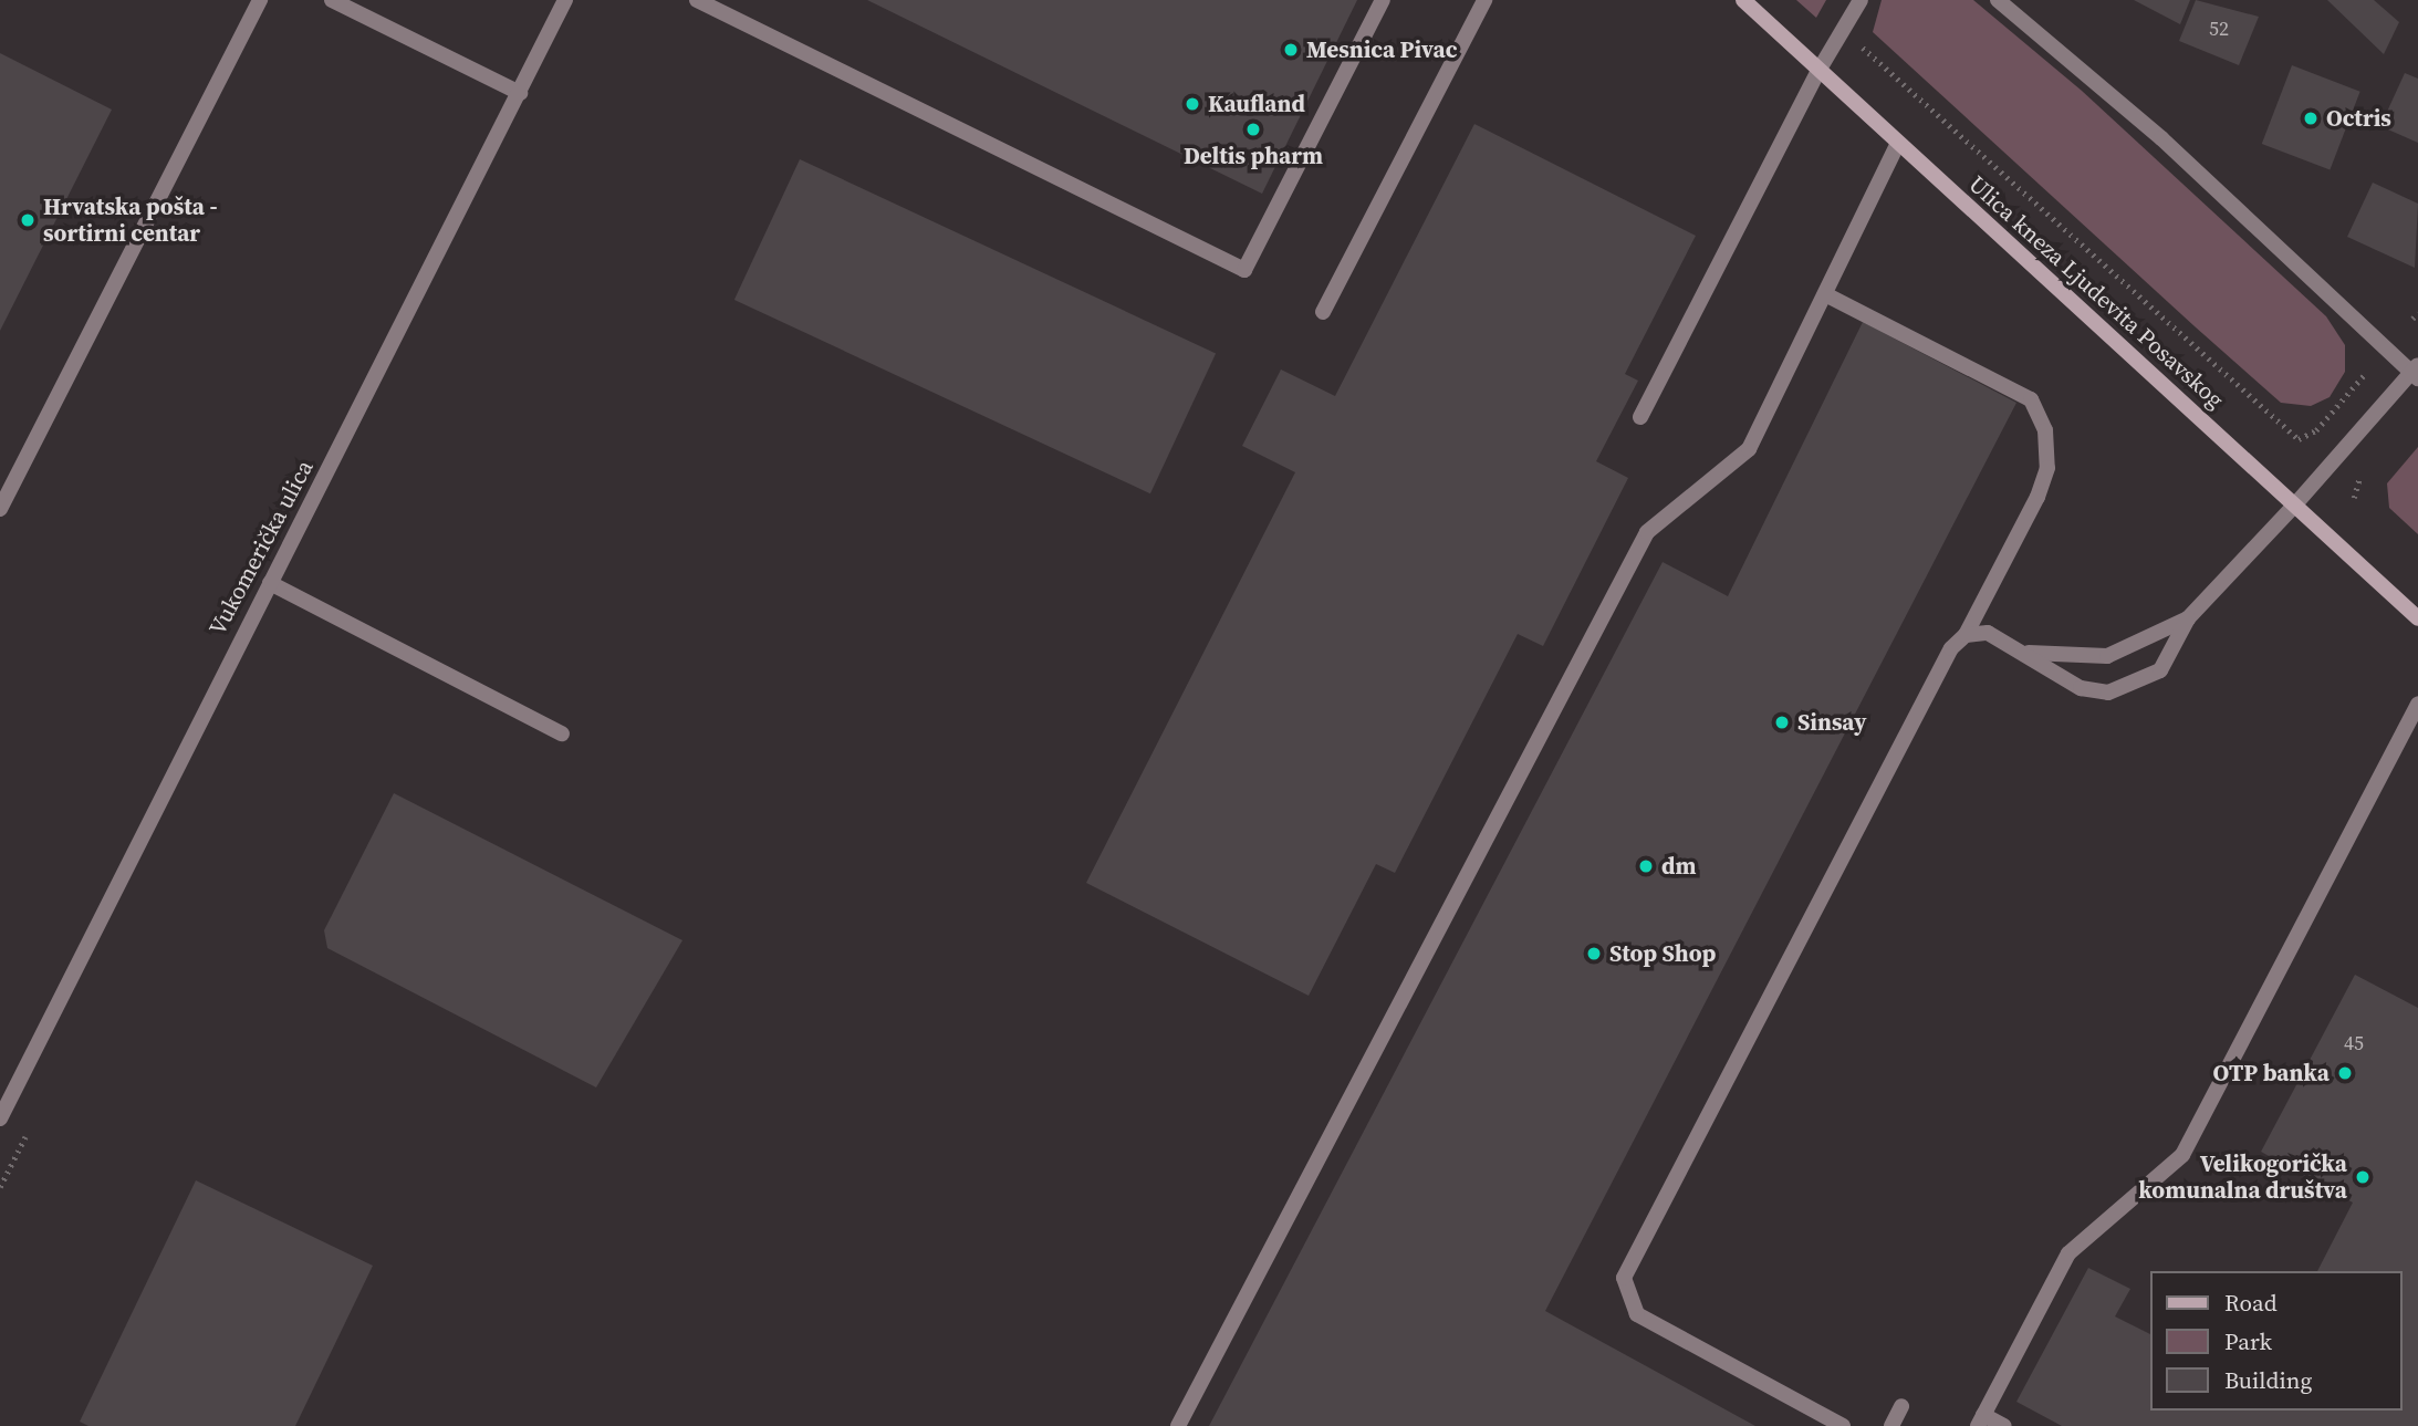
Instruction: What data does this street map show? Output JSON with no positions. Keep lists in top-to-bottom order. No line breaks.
{"streets":{"main road":["Ulica kneza Ljudevita Posavskog"],"street":["Vukomerička ulica"]},"places":["Mesnica Pivac","Kaufland","Octris","Deltis pharm","Hrvatska pošta - sortirni centar","Sinsay","dm","Stop Shop","OTP banka","Velikogorička komunalna društva"],"house_numbers":["52","45"],"legend":["Road","Park","Building"]}
